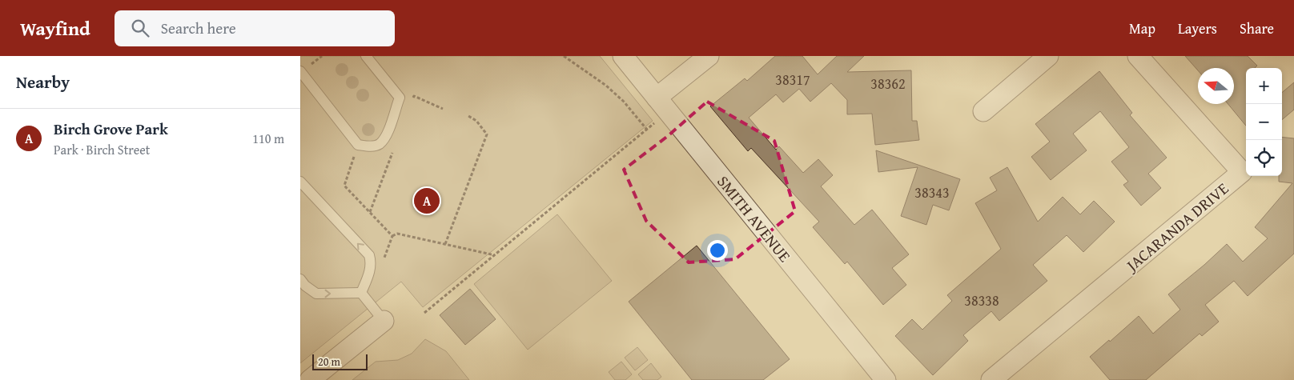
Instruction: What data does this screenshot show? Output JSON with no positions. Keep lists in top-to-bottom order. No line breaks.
{"streets":{"street":["SMITH AVENUE","JACARANDA DRIVE"]},"house_numbers":["38317","38362","38343","38338"],"scale_bar":"20 m","north":"left","page":{"header":"Wayfind","search":"Search here","nav":["Map","Layers","Share"],"heading":"Nearby","map_buttons":["+","−"],"list":[{"mark":"A","name":"Birch Grove Park","note":"Park · Birch Street","value":"110 m"}],"pins":"A","scale":"20 m"}}
